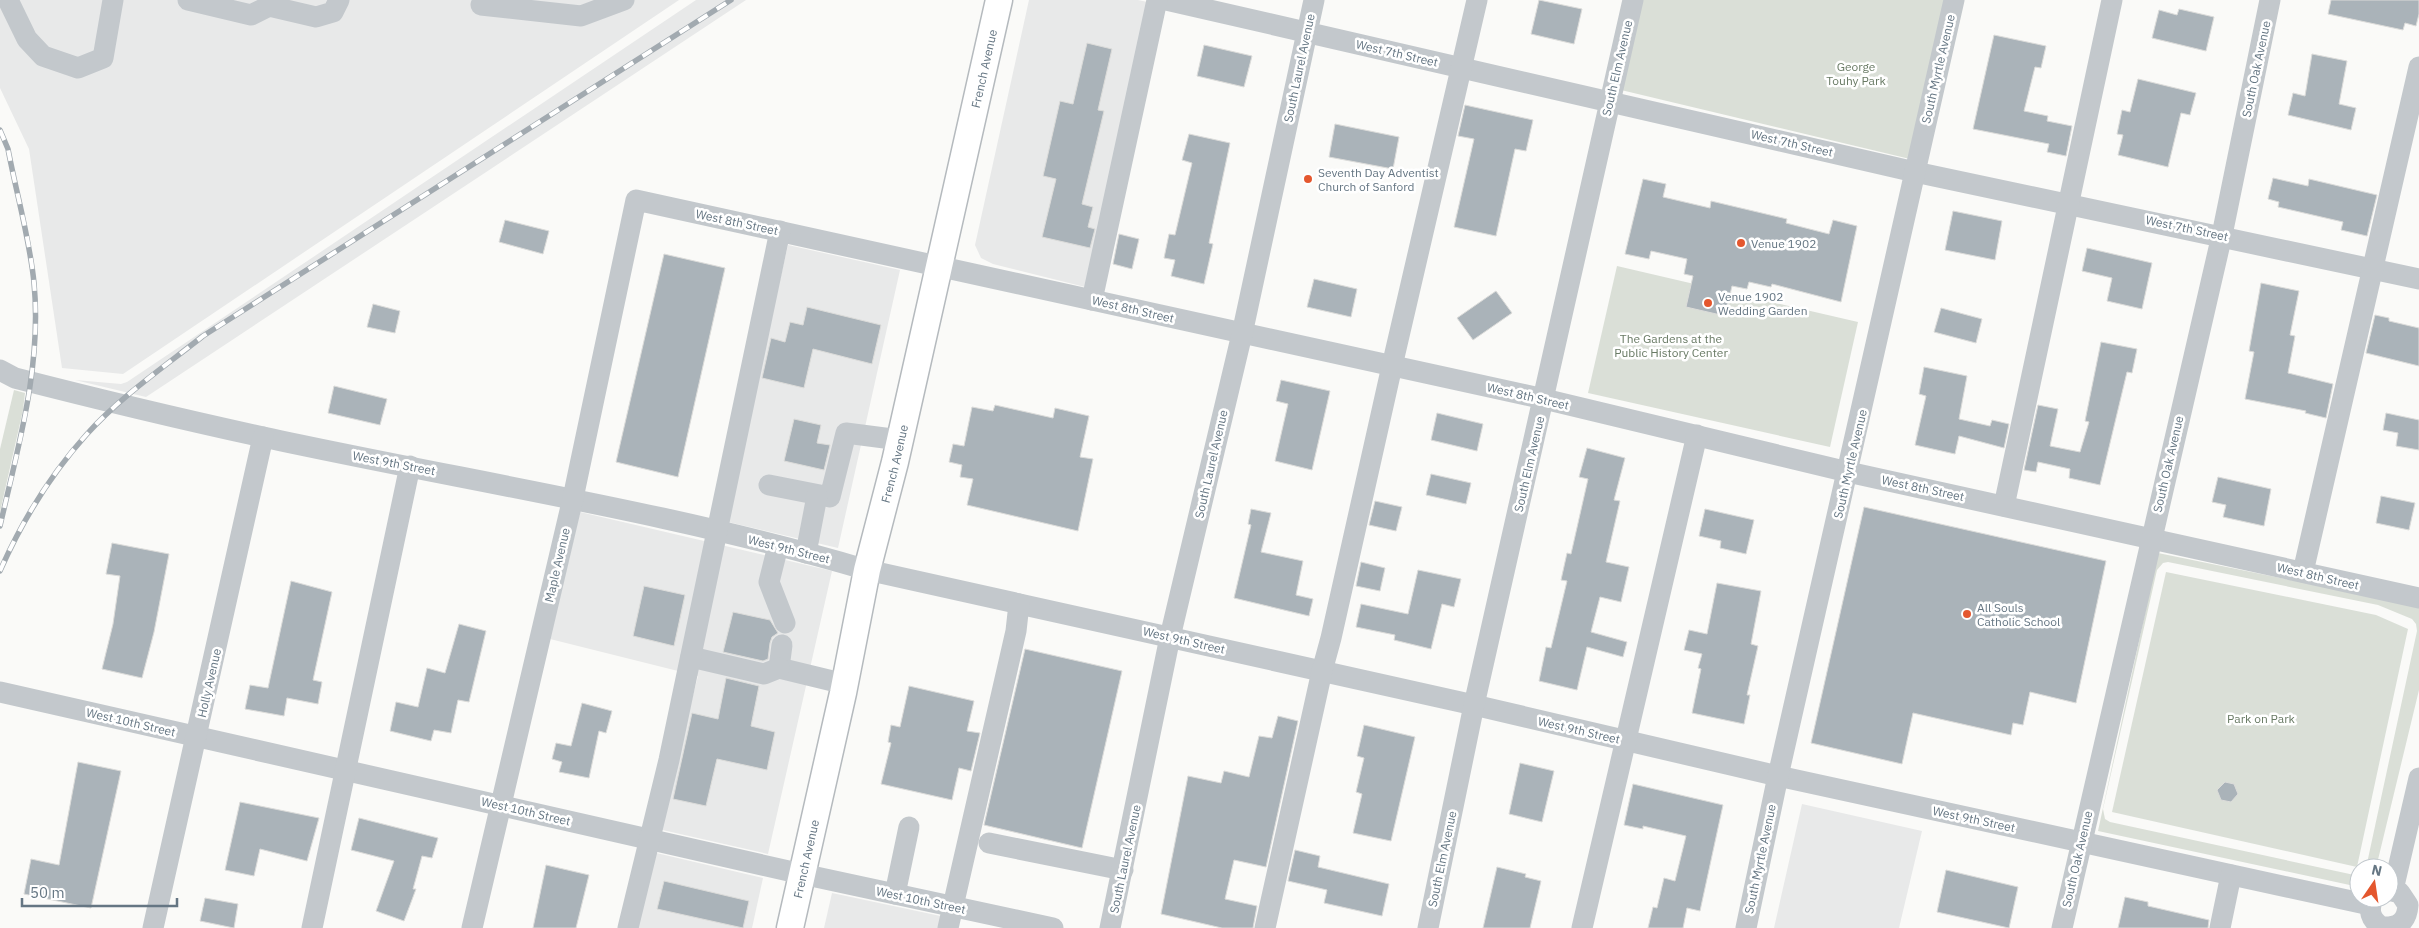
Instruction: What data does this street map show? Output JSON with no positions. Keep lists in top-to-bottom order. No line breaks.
{"streets":{"main road":["French Avenue"],"street":["West 7th Street","South Laurel Avenue","South Elm Avenue","South Myrtle Avenue","South Oak Avenue","West 8th Street","West 9th Street","Maple Avenue","Holly Avenue","West 10th Street"]},"crossings":[["West 7th Street","South Laurel Avenue"],["West 7th Street","South Elm Avenue"],["West 7th Street","South Myrtle Avenue"],["West 7th Street","South Oak Avenue"],["South Laurel Avenue","West 8th Street"],["South Laurel Avenue","West 9th Street"],["South Elm Avenue","West 8th Street"],["South Elm Avenue","West 9th Street"],["French Avenue","West 8th Street"],["French Avenue","West 9th Street"],["French Avenue","West 10th Street"],["South Myrtle Avenue","West 8th Street"],["South Myrtle Avenue","West 9th Street"],["South Oak Avenue","West 8th Street"],["South Oak Avenue","West 9th Street"],["West 8th Street","Maple Avenue"],["West 9th Street","Maple Avenue"],["West 9th Street","Holly Avenue"],["Maple Avenue","West 10th Street"],["Holly Avenue","West 10th Street"]],"parks":["George Touhy Park","The Gardens at the Public History Center","Park on Park"],"places":["Seventh Day Adventist Church of Sanford","Venue 1902","Venue 1902 Wedding Garden","All Souls Catholic School"],"scale_bar":"50 m","north":"top"}
